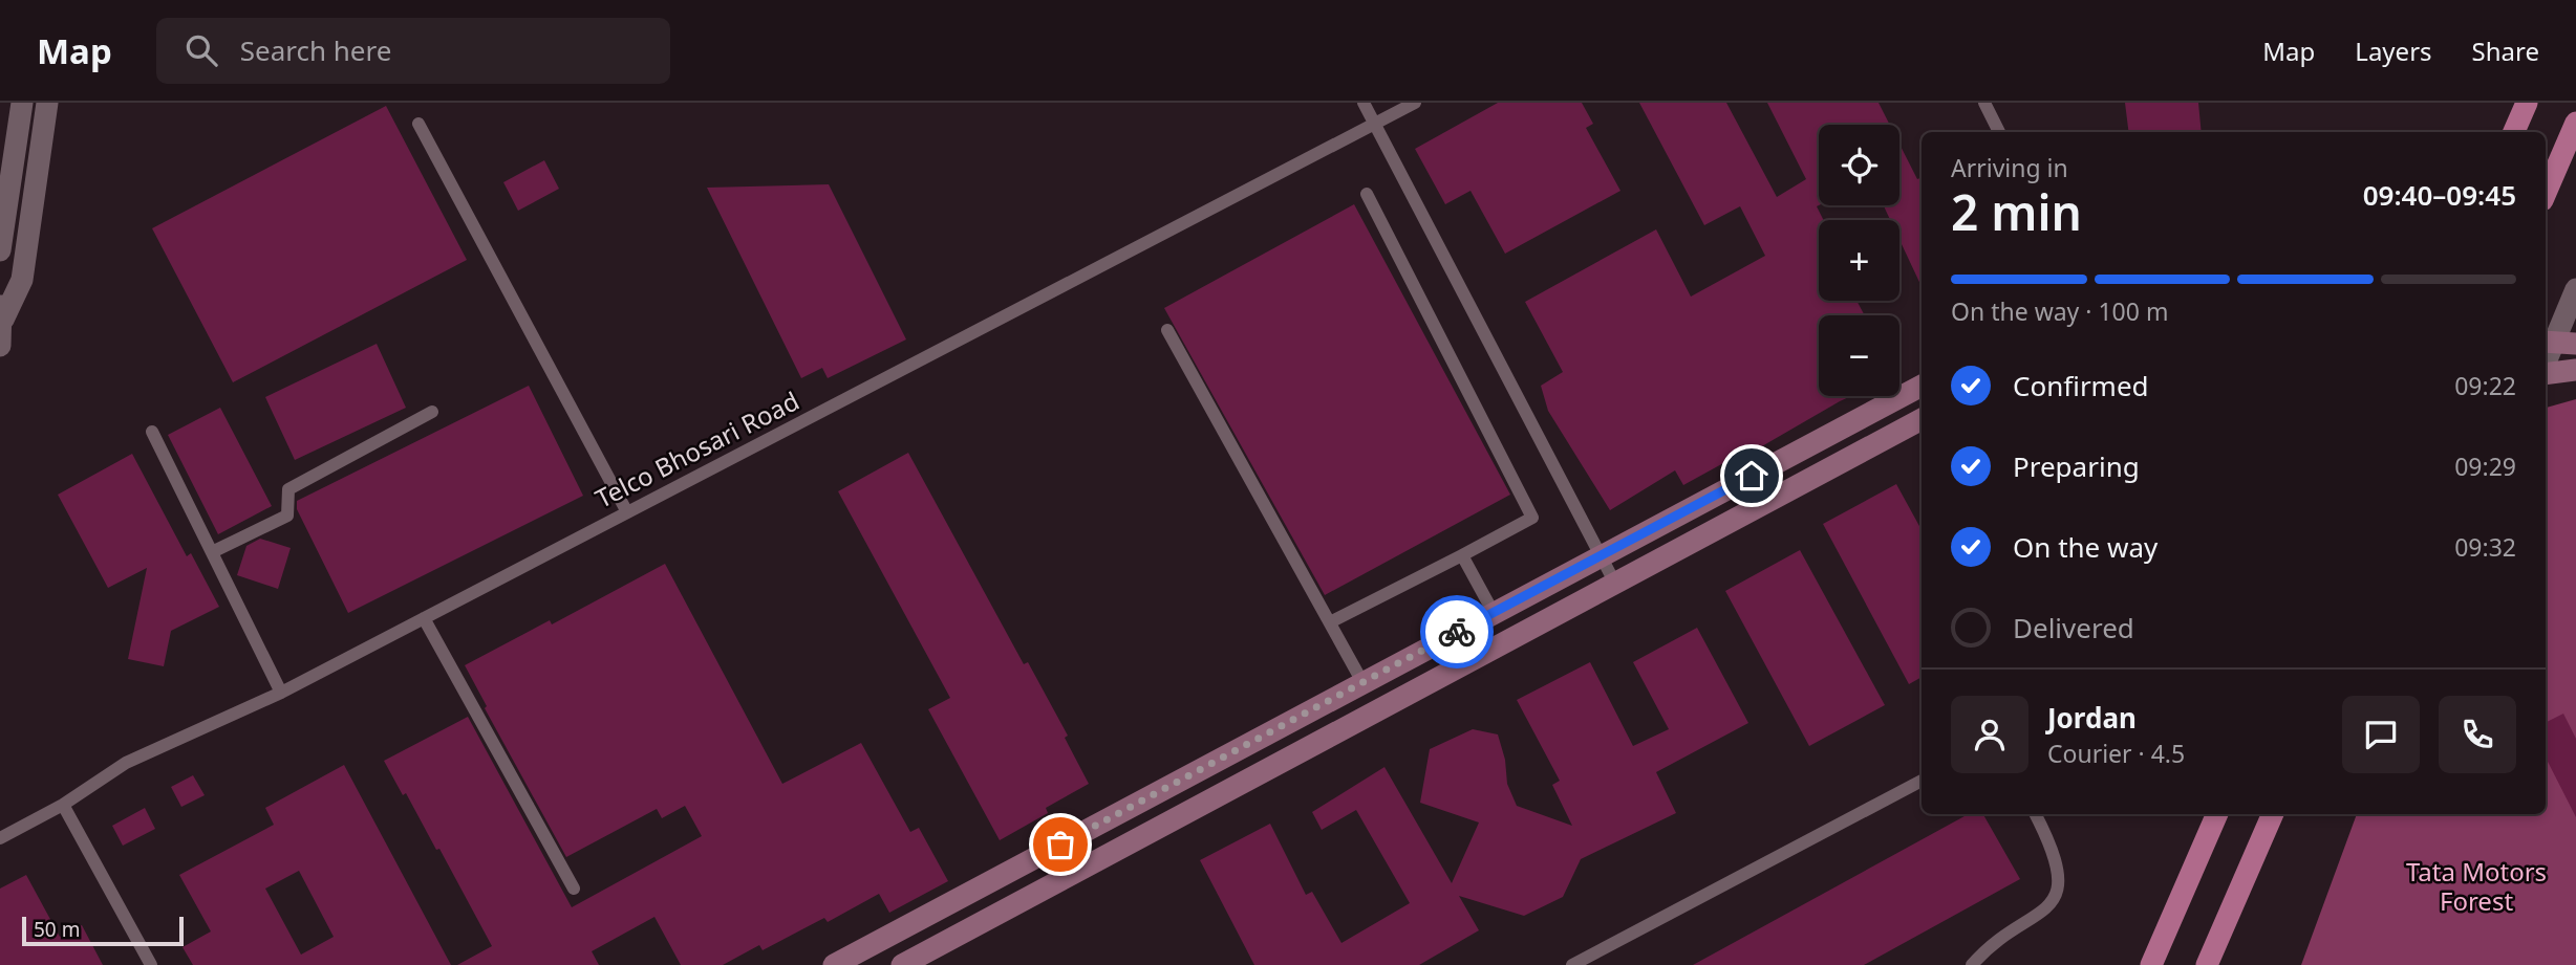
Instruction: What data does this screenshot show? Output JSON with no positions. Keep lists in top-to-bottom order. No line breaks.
{"streets":{"lane":["Telco Bhosari Road"]},"parks":["Tata Motors Forest"],"scale_bar":"50 m","page":{"header":"Map","search":"Search here","nav":["Map","Layers","Share"],"map_buttons":["+","−"],"heading":["2 min","Arriving in","09:40–09:45"],"panel":["Jordan","Courier · 4.5"],"bar":"On the way · 100 m","list":[["Confirmed","09:22"],["Preparing","09:29"],["On the way","09:32"],"Delivered"],"scale":"50 m"}}
